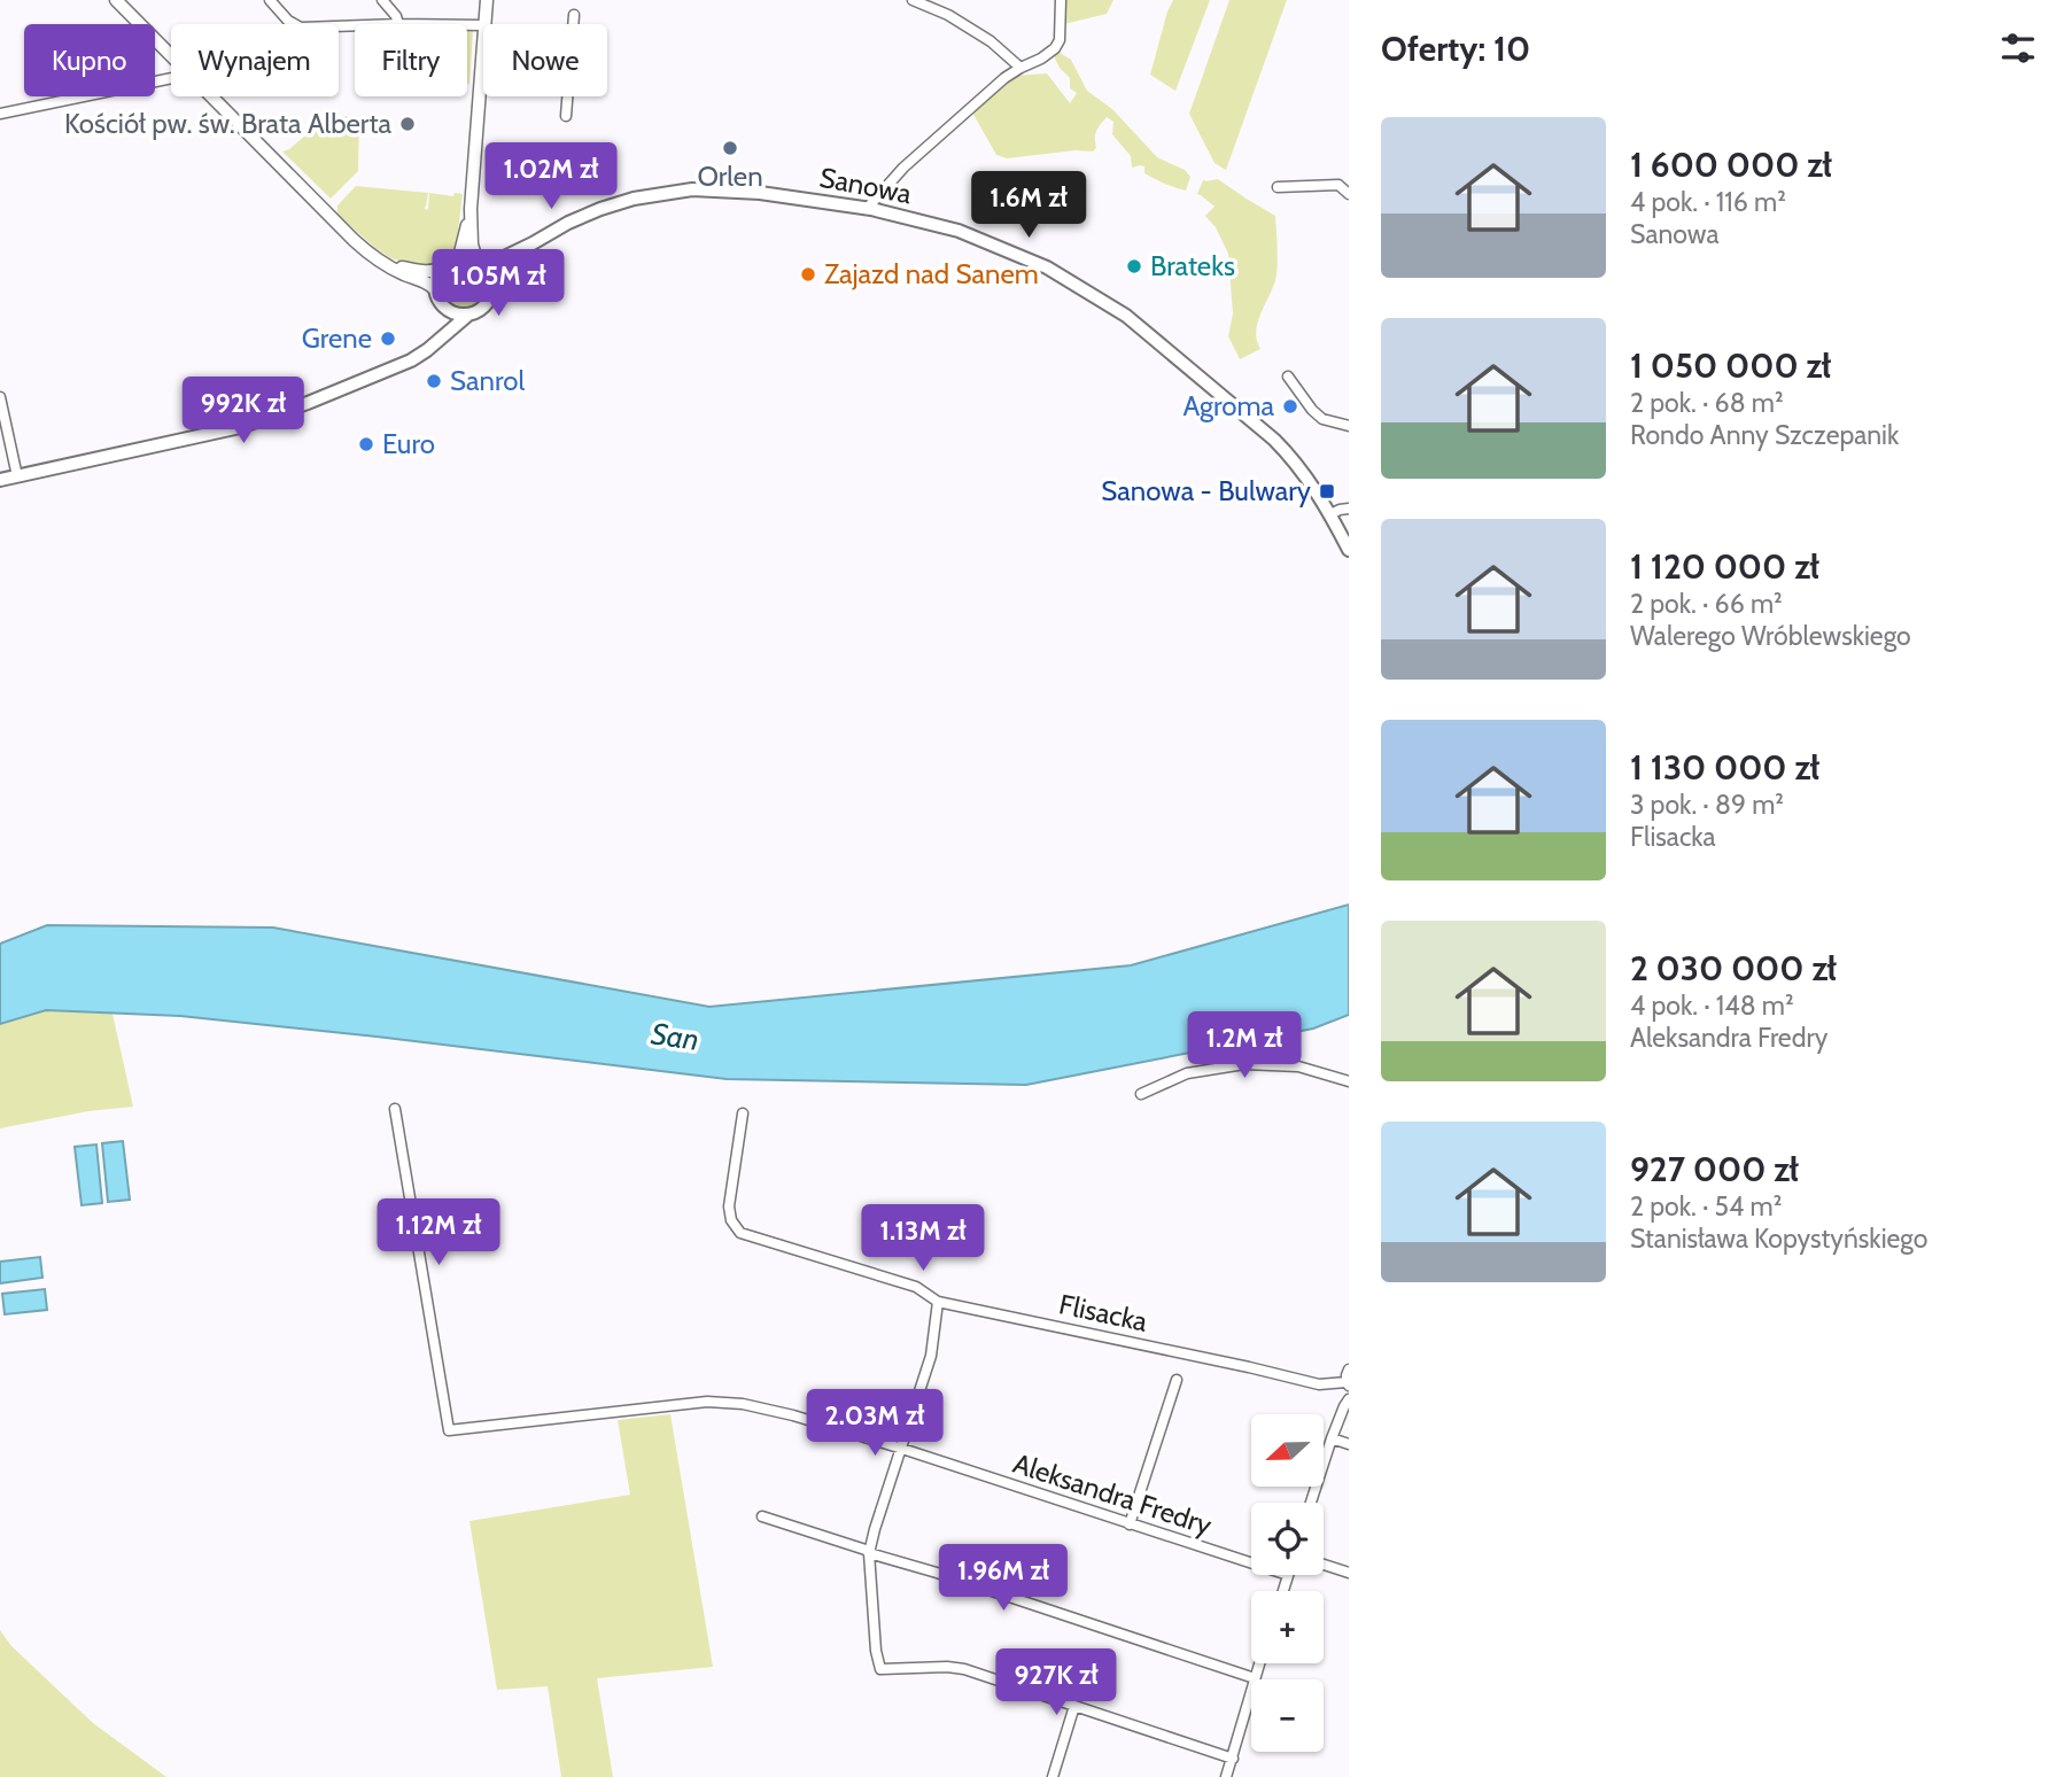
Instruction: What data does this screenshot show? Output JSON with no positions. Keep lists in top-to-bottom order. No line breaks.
{"streets":{"main road":["Sanowa"],"street":["Flisacka","Aleksandra Fredry"]},"water":["San"],"places":{"other":["Kościół pw. św. Brata Alberta","Orlen","Brateks","Zajazd nad Sanem","Grene","Sanrol","Agroma","Euro"],"transit":["Sanowa - Bulwary"]},"north":"left","page":{"heading":"Oferty: 10","chip":["Kupno","Wynajem","Filtry","Nowe"],"list":[{"name":"1 600 000 zł","note":"4 pok. · 116 m² · Sanowa"},{"name":"1 050 000 zł","note":"2 pok. · 68 m² · Rondo Anny Szczepanik"},{"name":"1 120 000 zł","note":"2 pok. · 66 m² · Walerego Wróblewskiego"},{"name":"1 130 000 zł","note":"3 pok. · 89 m² · Flisacka"},{"name":"2 030 000 zł","note":"4 pok. · 148 m² · Aleksandra Fredry"},{"name":"927 000 zł","note":"2 pok. · 54 m² · Stanisława Kopystyńskiego"}],"price":["1.02M zł","1.6M zł","1.05M zł","992K zł","1.2M zł","1.12M zł","1.13M zł","2.03M zł","1.96M zł","927K zł"],"map_buttons":["+","−"]}}
